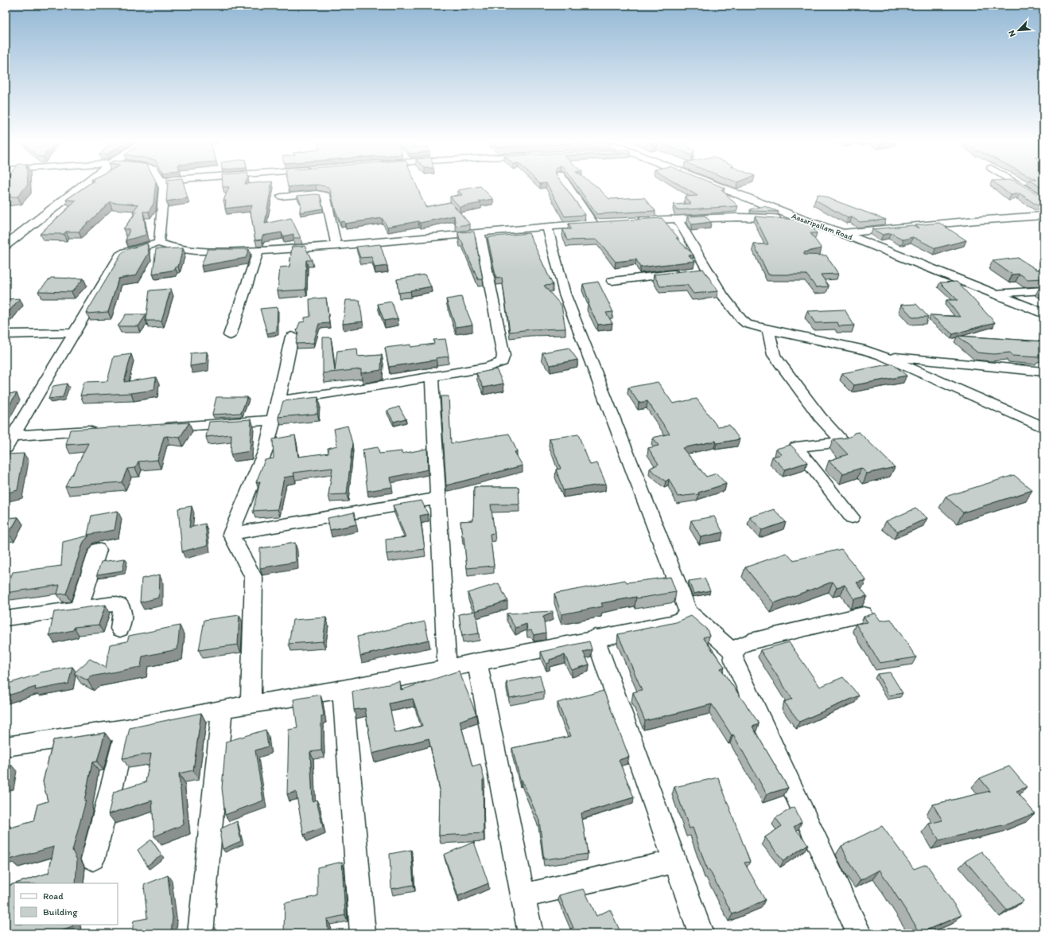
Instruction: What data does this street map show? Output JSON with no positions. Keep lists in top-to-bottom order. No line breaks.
{"streets":{"main road":["Aasaripallam Road"]},"legend":["Road","Building"],"north":"bottom left"}
